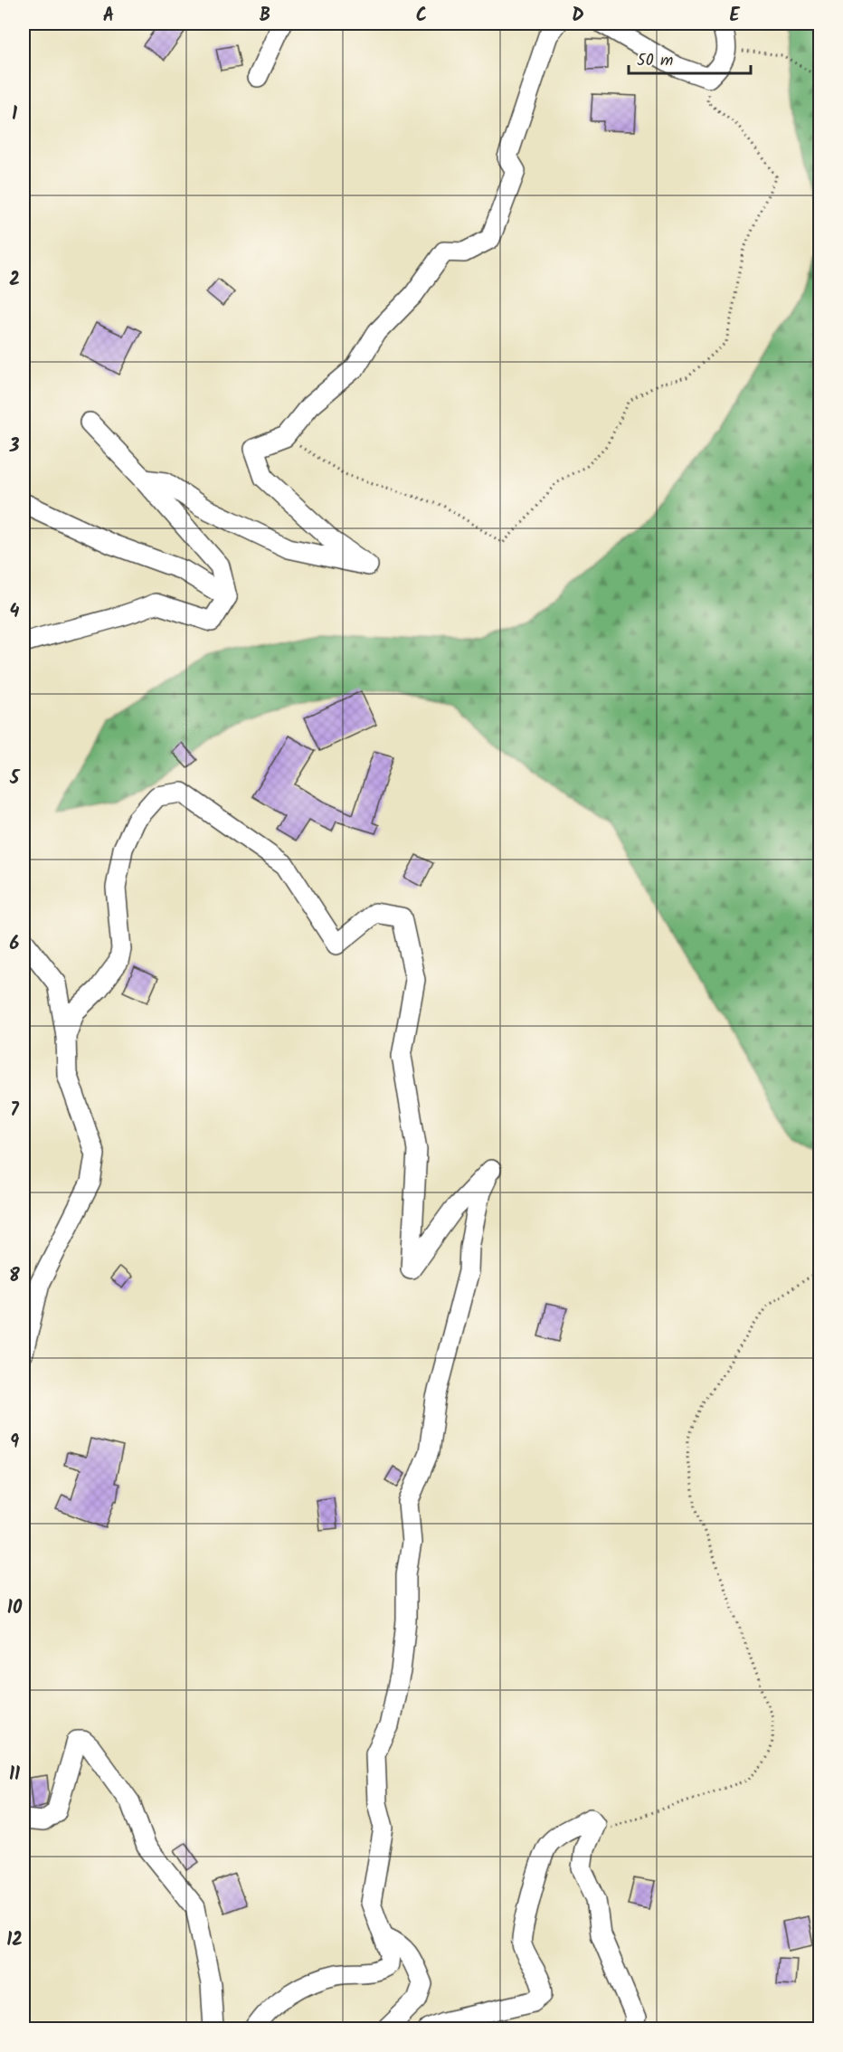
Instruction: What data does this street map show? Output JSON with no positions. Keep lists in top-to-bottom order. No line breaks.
{"scale_bar":"50 m","grid":{"columns":["A","B","C","D","E"],"rows":["1","2","3","4","5","6","7","8","9","10","11","12"]}}
